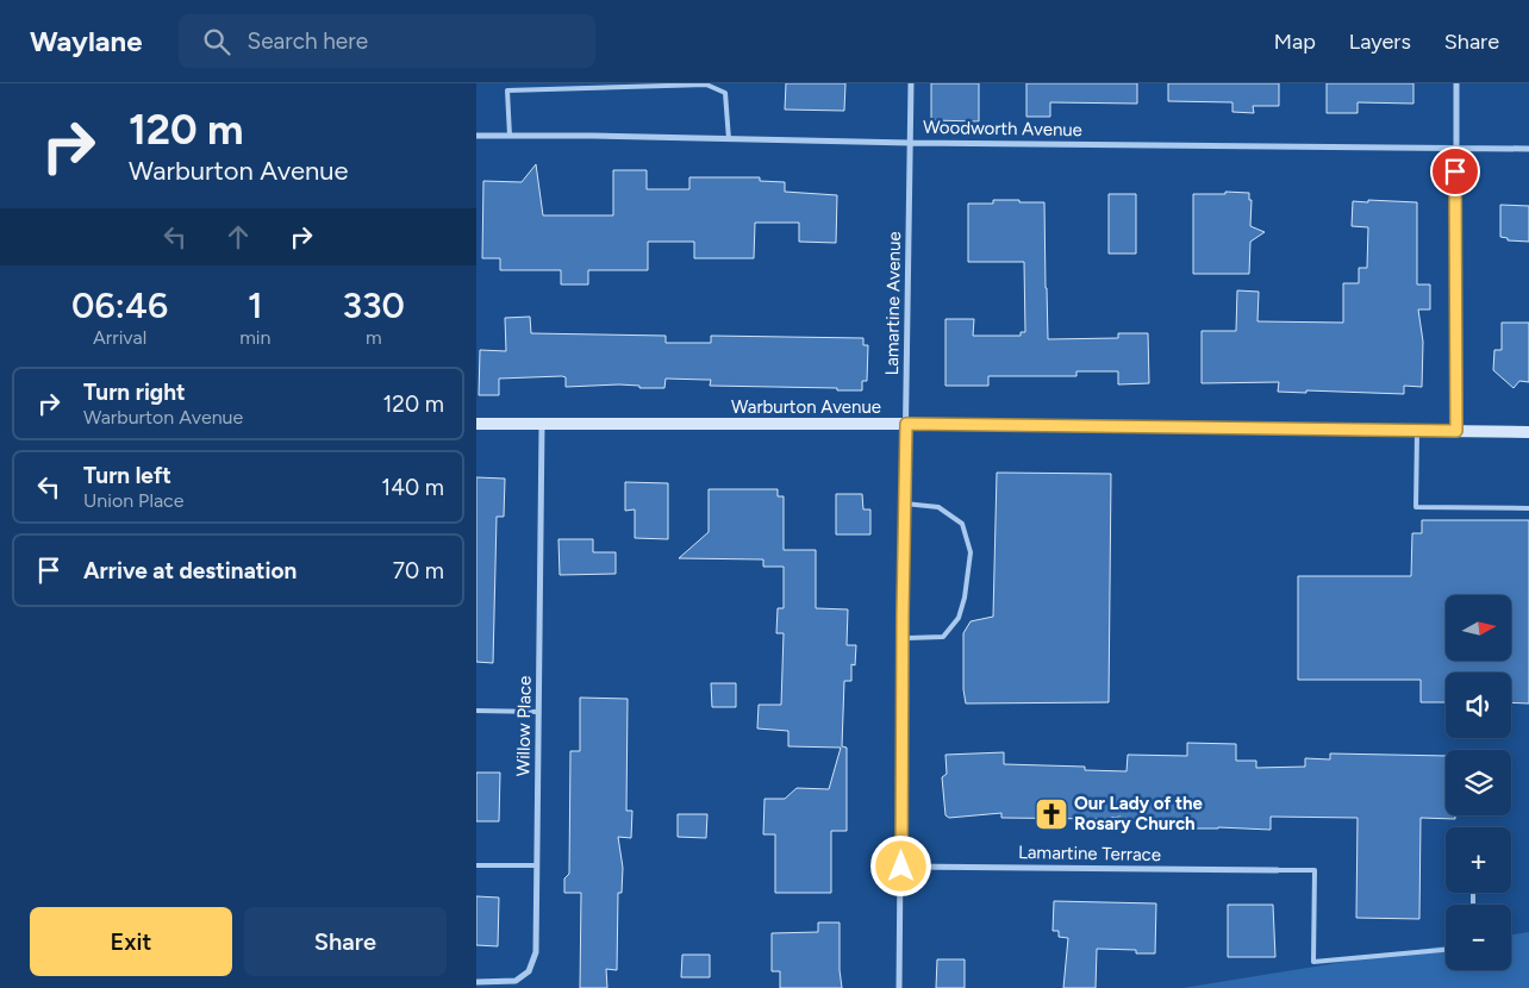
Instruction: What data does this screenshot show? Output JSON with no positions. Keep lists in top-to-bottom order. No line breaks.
{"streets":{"street":["Woodworth Avenue","Lamartine Avenue","Warburton Avenue","Willow Place","Lamartine Terrace"]},"crossings":[["Woodworth Avenue","Lamartine Avenue"],["Lamartine Avenue","Warburton Avenue"],["Lamartine Avenue","Lamartine Terrace"],["Warburton Avenue","Willow Place"]],"places":{"church":["Our Lady of the Rosary Church"]},"north":"right","page":{"header":"Waylane","search":"Search here","nav":["Map","Layers","Share"],"turn":["120 m","Warburton Avenue"],"eta":["06:46","Arrival","1","min","330","m"],"list":[{"name":"Turn right","note":"Warburton Avenue","value":"120 m"},{"name":"Turn left","note":"Union Place","value":"140 m"},{"name":"Arrive at destination","value":"70 m"}],"map_buttons":["+","−"],"buttons":["Exit","Share"]}}
